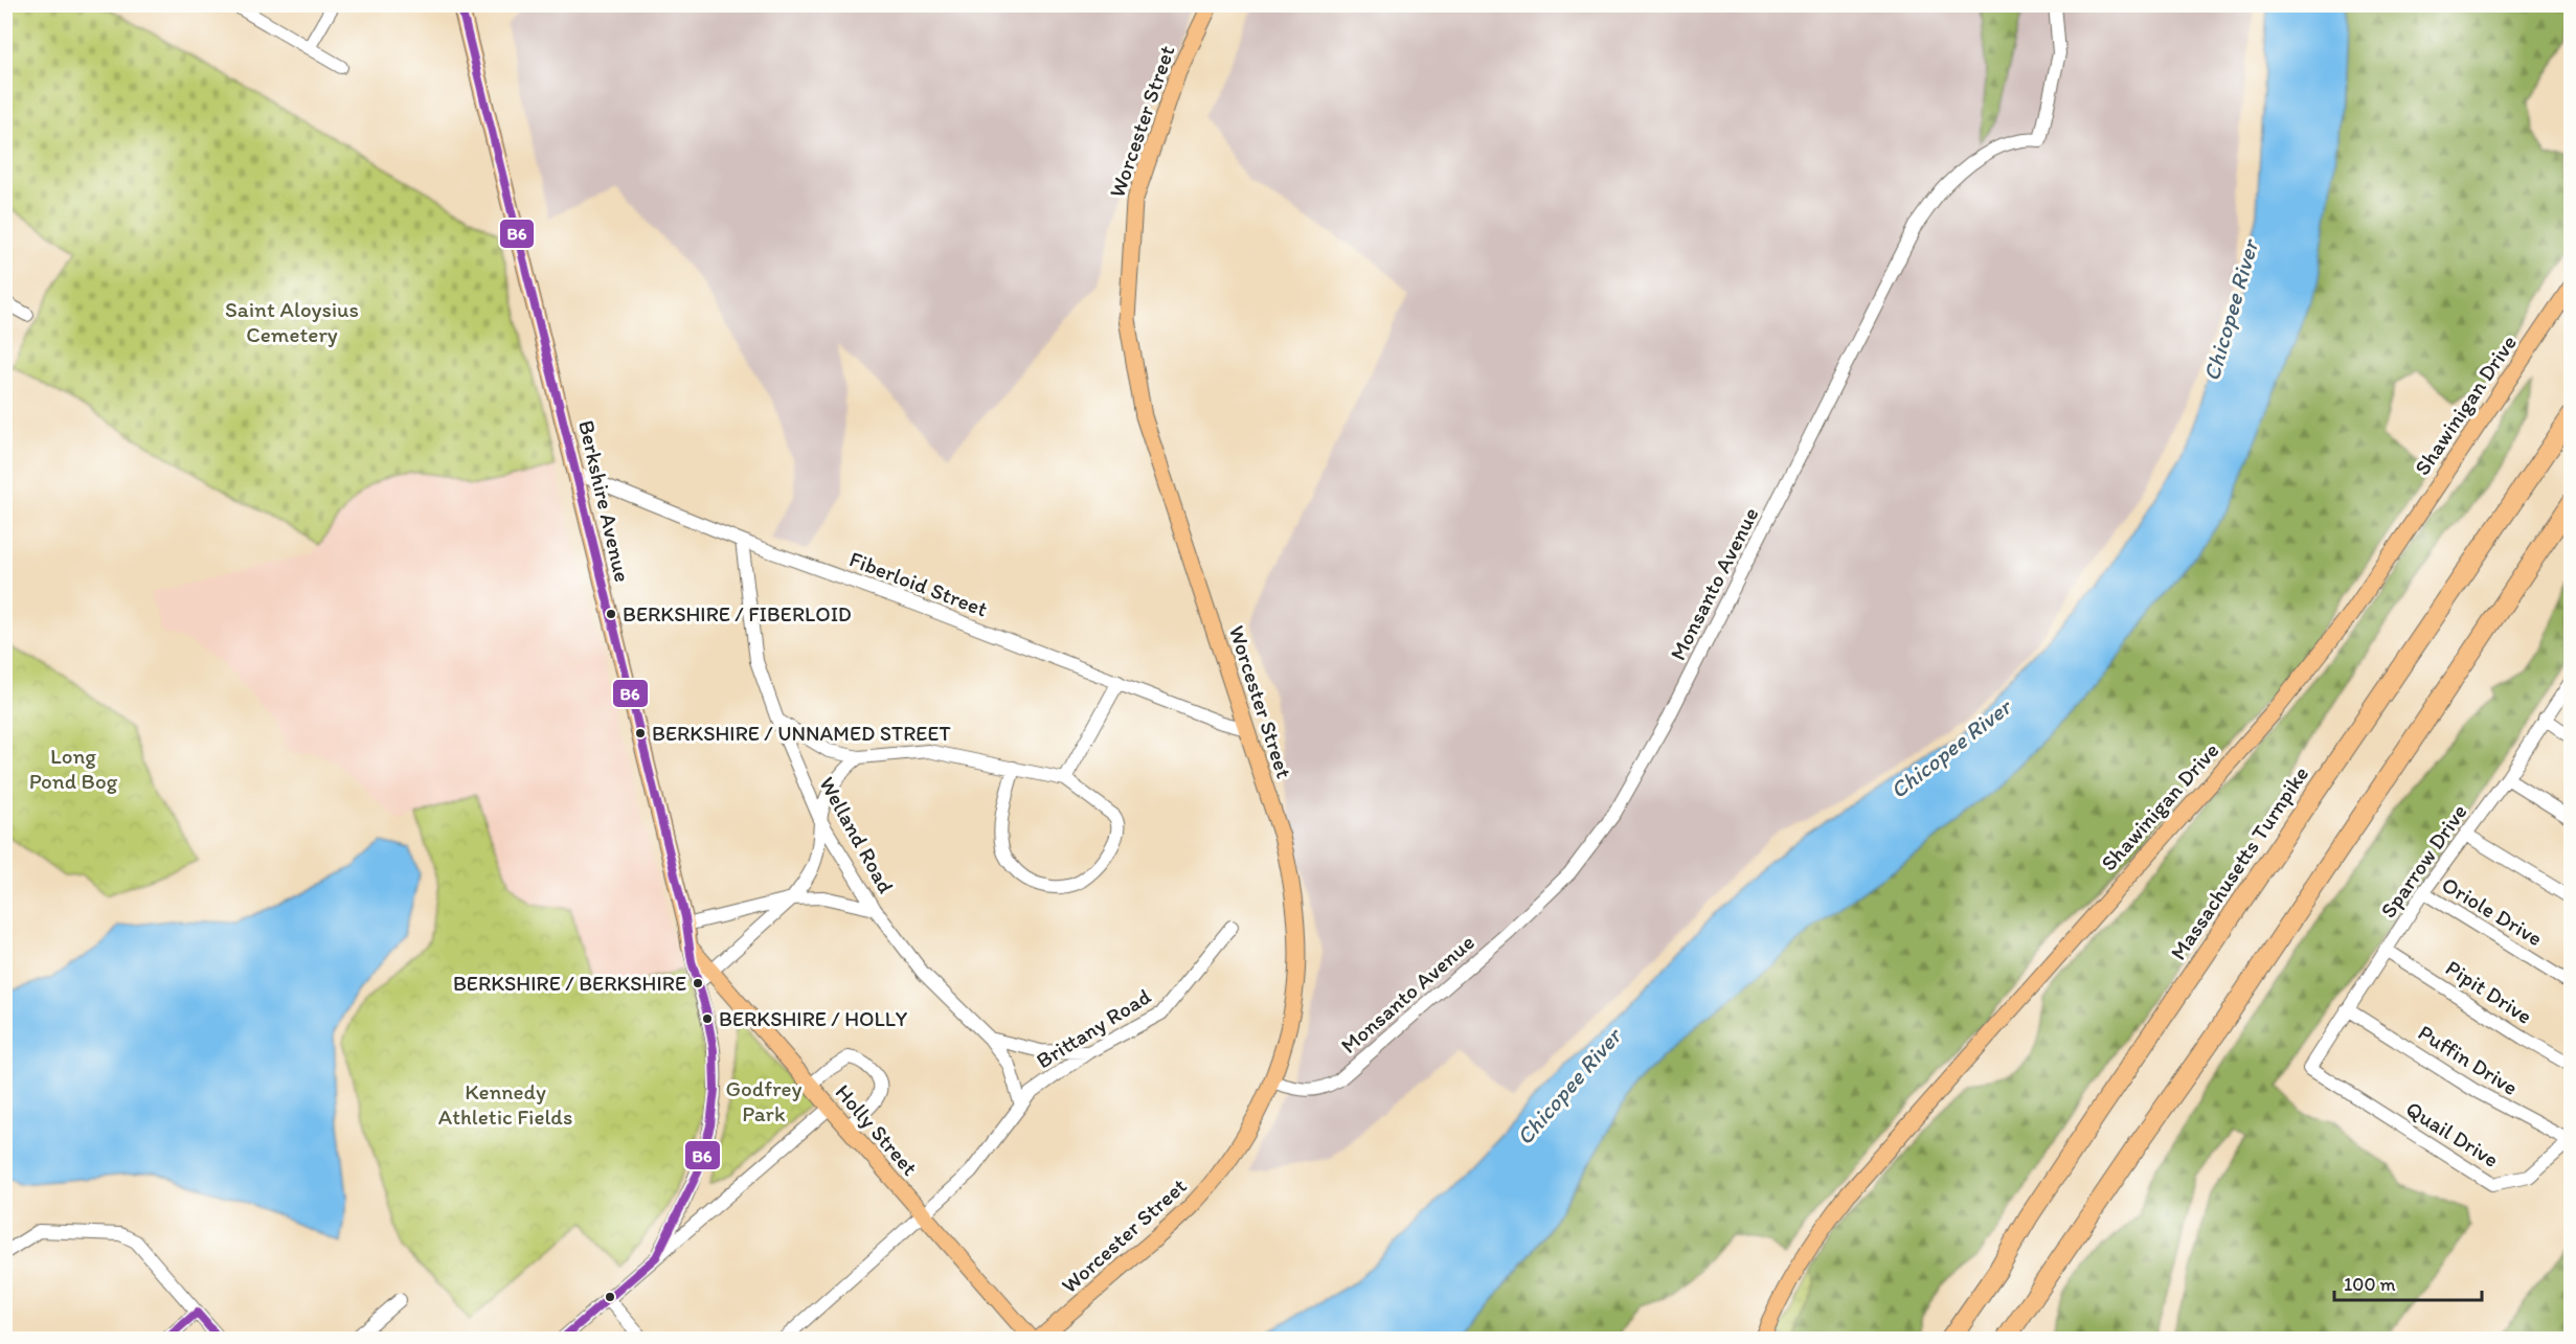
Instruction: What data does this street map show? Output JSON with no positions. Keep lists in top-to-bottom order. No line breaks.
{"streets":{"highway":["Massachusetts Turnpike"],"main road":["Worcester Street","Shawinigan Drive","Berkshire Avenue","Holly Street"],"street":["Fiberloid Street","Monsanto Avenue","Welland Road","Sparrow Drive","Oriole Drive","Pipit Drive","Brittany Road","Puffin Drive","Quail Drive"]},"crossings":[["Worcester Street","Fiberloid Street"],["Worcester Street","Monsanto Avenue"],["Berkshire Avenue","Fiberloid Street"],["Berkshire Avenue","Holly Street"],["Fiberloid Street","Welland Road"],["Welland Road","Brittany Road"],["Sparrow Drive","Oriole Drive"],["Sparrow Drive","Pipit Drive"],["Sparrow Drive","Puffin Drive"],["Sparrow Drive","Quail Drive"],["Brittany Road","Holly Street"],["Puffin Drive","Quail Drive"]],"water":["Chicopee River"],"parks":["Saint Aloysius Cemetery","Long Pond Bog","Godfrey Park","Kennedy Athletic Fields"],"places":["BERKSHIRE / FIBERLOID","BERKSHIRE / UNNAMED STREET","BERKSHIRE / BERKSHIRE","BERKSHIRE / HOLLY"],"lines":["transit line B6"],"scale_bar":"100 m"}
